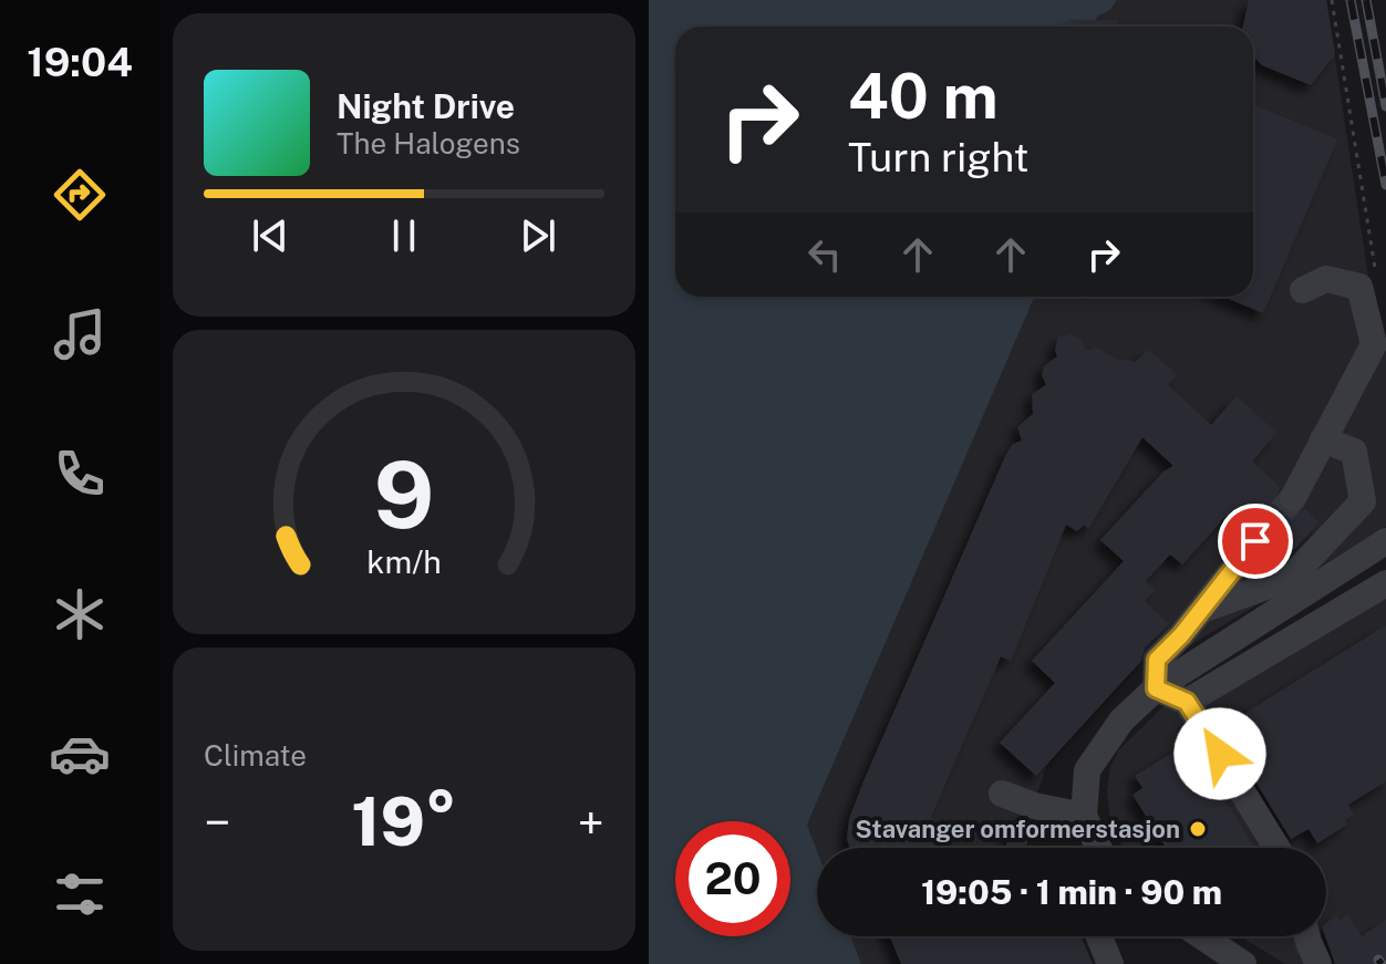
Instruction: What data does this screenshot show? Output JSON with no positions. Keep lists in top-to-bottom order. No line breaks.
{"places":["Stavanger omformerstasjon"],"page":{"tabs":"19:04","turn":["40 m","Turn right"],"song":["Night Drive","The Halogens"],"tile":"Climate","heat":["−","19°","+"],"limit":"20","trip":"19:05 · 1 min · 90 m","gauge":["9","km/h"]}}
